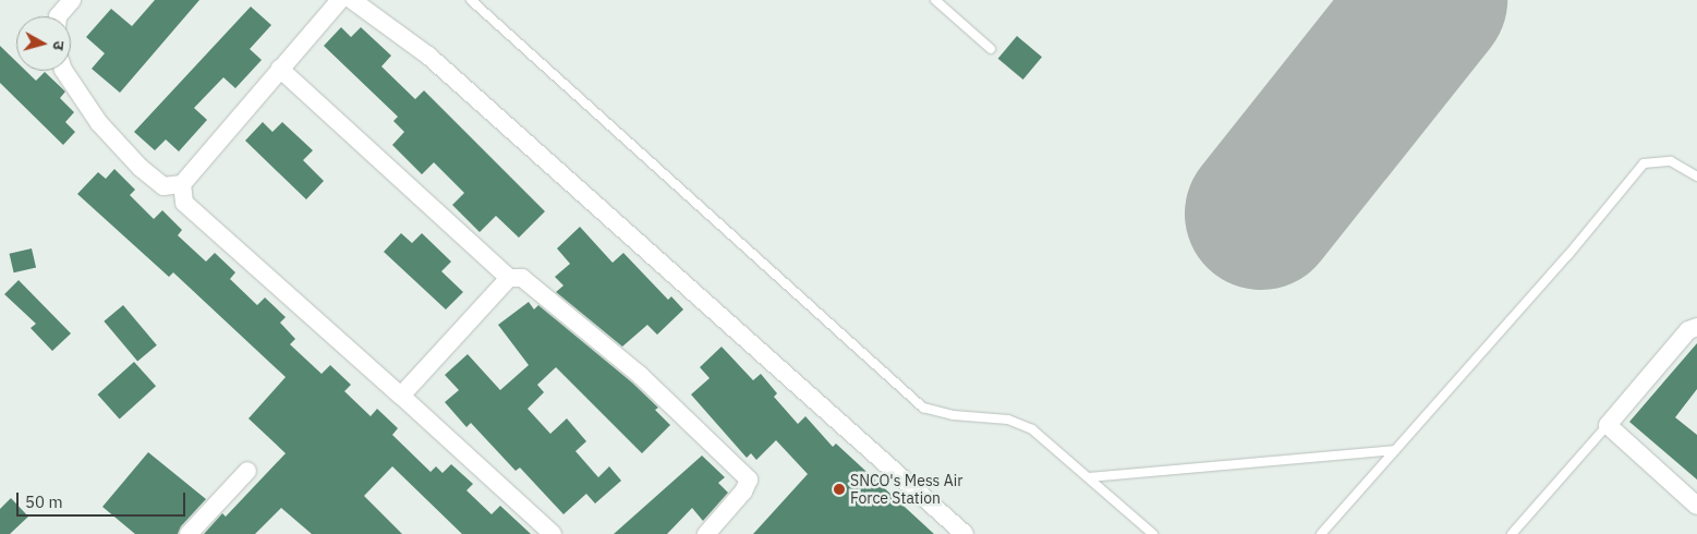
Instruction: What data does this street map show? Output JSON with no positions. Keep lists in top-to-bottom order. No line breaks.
{"places":["SNCO's Mess Air Force Station"],"scale_bar":"50 m","north":"right"}
